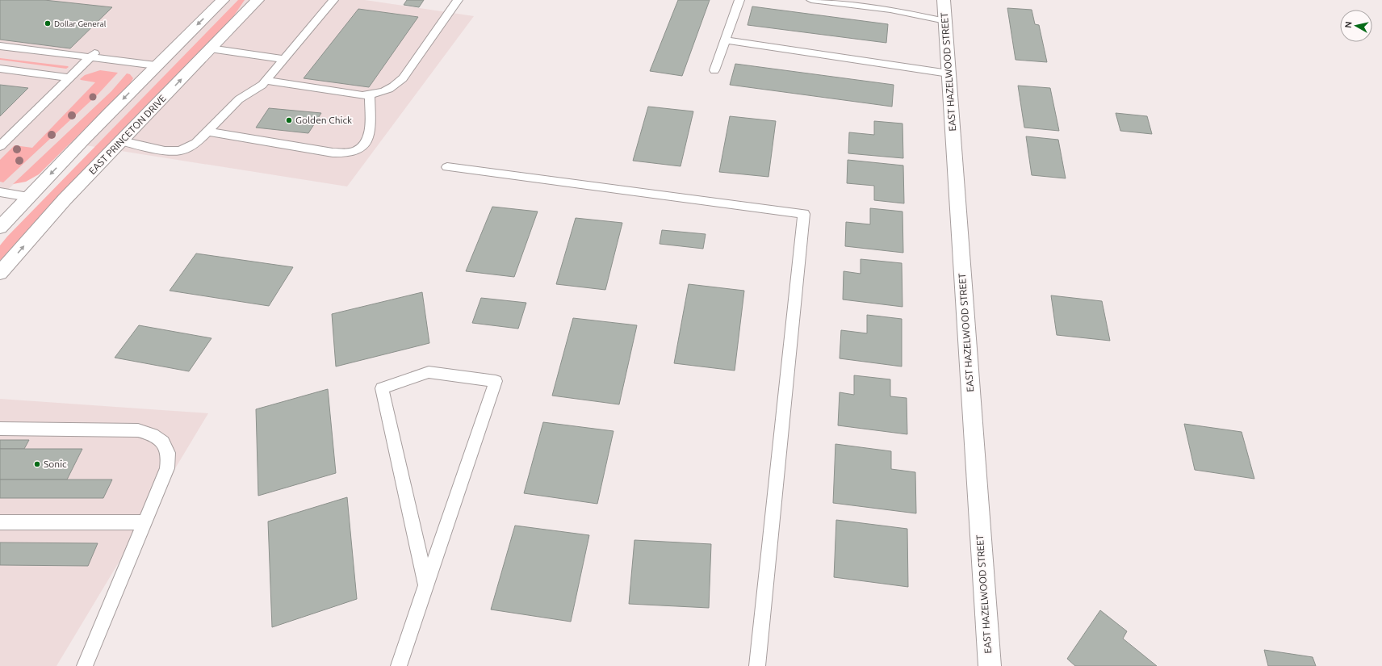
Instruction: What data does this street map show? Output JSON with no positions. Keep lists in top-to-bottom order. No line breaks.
{"streets":{"main road":["EAST HAZELWOOD STREET","EAST PRINCETON DRIVE"]},"places":["Dollar General","Golden Chick","Sonic"],"north":"left"}
